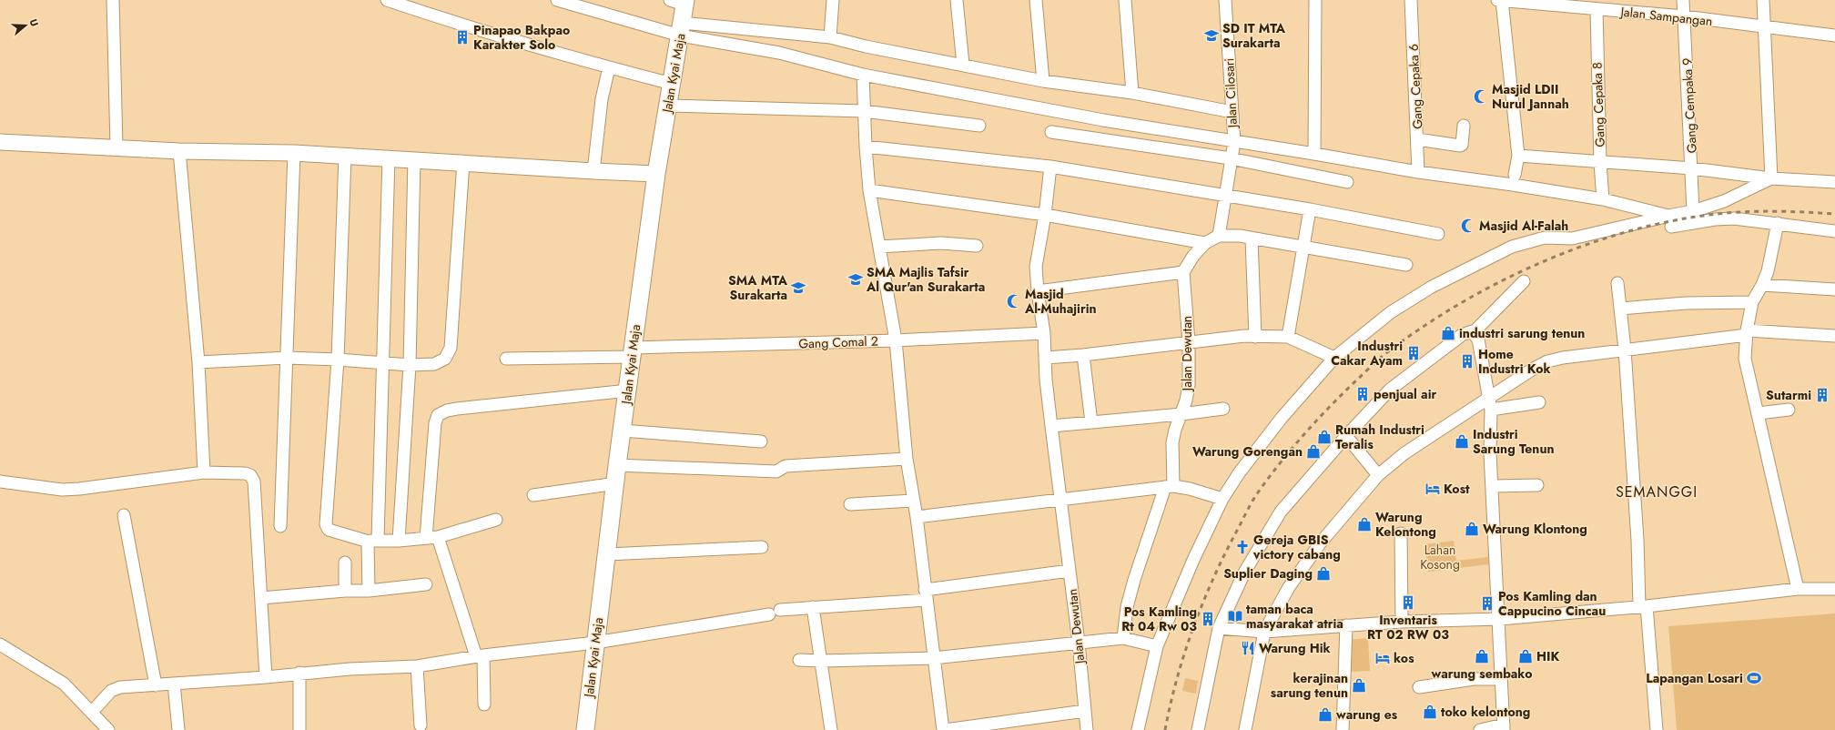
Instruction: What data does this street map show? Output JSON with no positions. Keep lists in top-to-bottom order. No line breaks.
{"streets":{"main road":["Jalan Kyai Maja"],"street":["Jalan Sampangan","Gang Cepaka 6","Jalan Cilosari","Gang Cepaka 8","Gang Cempaka 9","Gang Comal 2","Jalan Dewutan"]},"crossings":[["Jalan Sampangan","Gang Cepaka 8"],["Jalan Sampangan","Gang Cempaka 9"],["Jalan Kyai Maja","Gang Comal 2"],["Gang Comal 2","Jalan Dewutan"]],"districts":["SEMANGGI"],"parks":["Lahan Kosong"],"places":{"school or university":["SD IT MTA Surakarta","SMA Majlis Tafsir Al Qur'an Surakarta","SMA MTA Surakarta"],"building":["Pinapao Bakpao Karakter Solo","Industri Cakar Ayam","Home Industri Kok","penjual air","Sutarmi","Inventaris RT 02 RW 03","Pos Kamling dan Cappucino Cincau","Pos Kamling Rt 04 Rw 03"],"mosque":["Masjid LDII Nurul Jannah","Masjid Al-Falah","Masjid Al-Muhajirin"],"shop":["industri sarung tenun","Rumah Industri Teralis","Industri Sarung Tenun","Warung Gorengan","Warung Kelontong","Warung Klontong","Suplier Daging","warung sembako","HIK","kerajinan sarung tenun","toko kelontong","warung es"],"hotel":["Kost","kos"],"church":["Gereja GBIS victory cabang"],"library":["taman baca masyarakat atria"],"restaurant":["Warung Hik"],"sports":["Lapangan Losari"]},"north":"right"}
